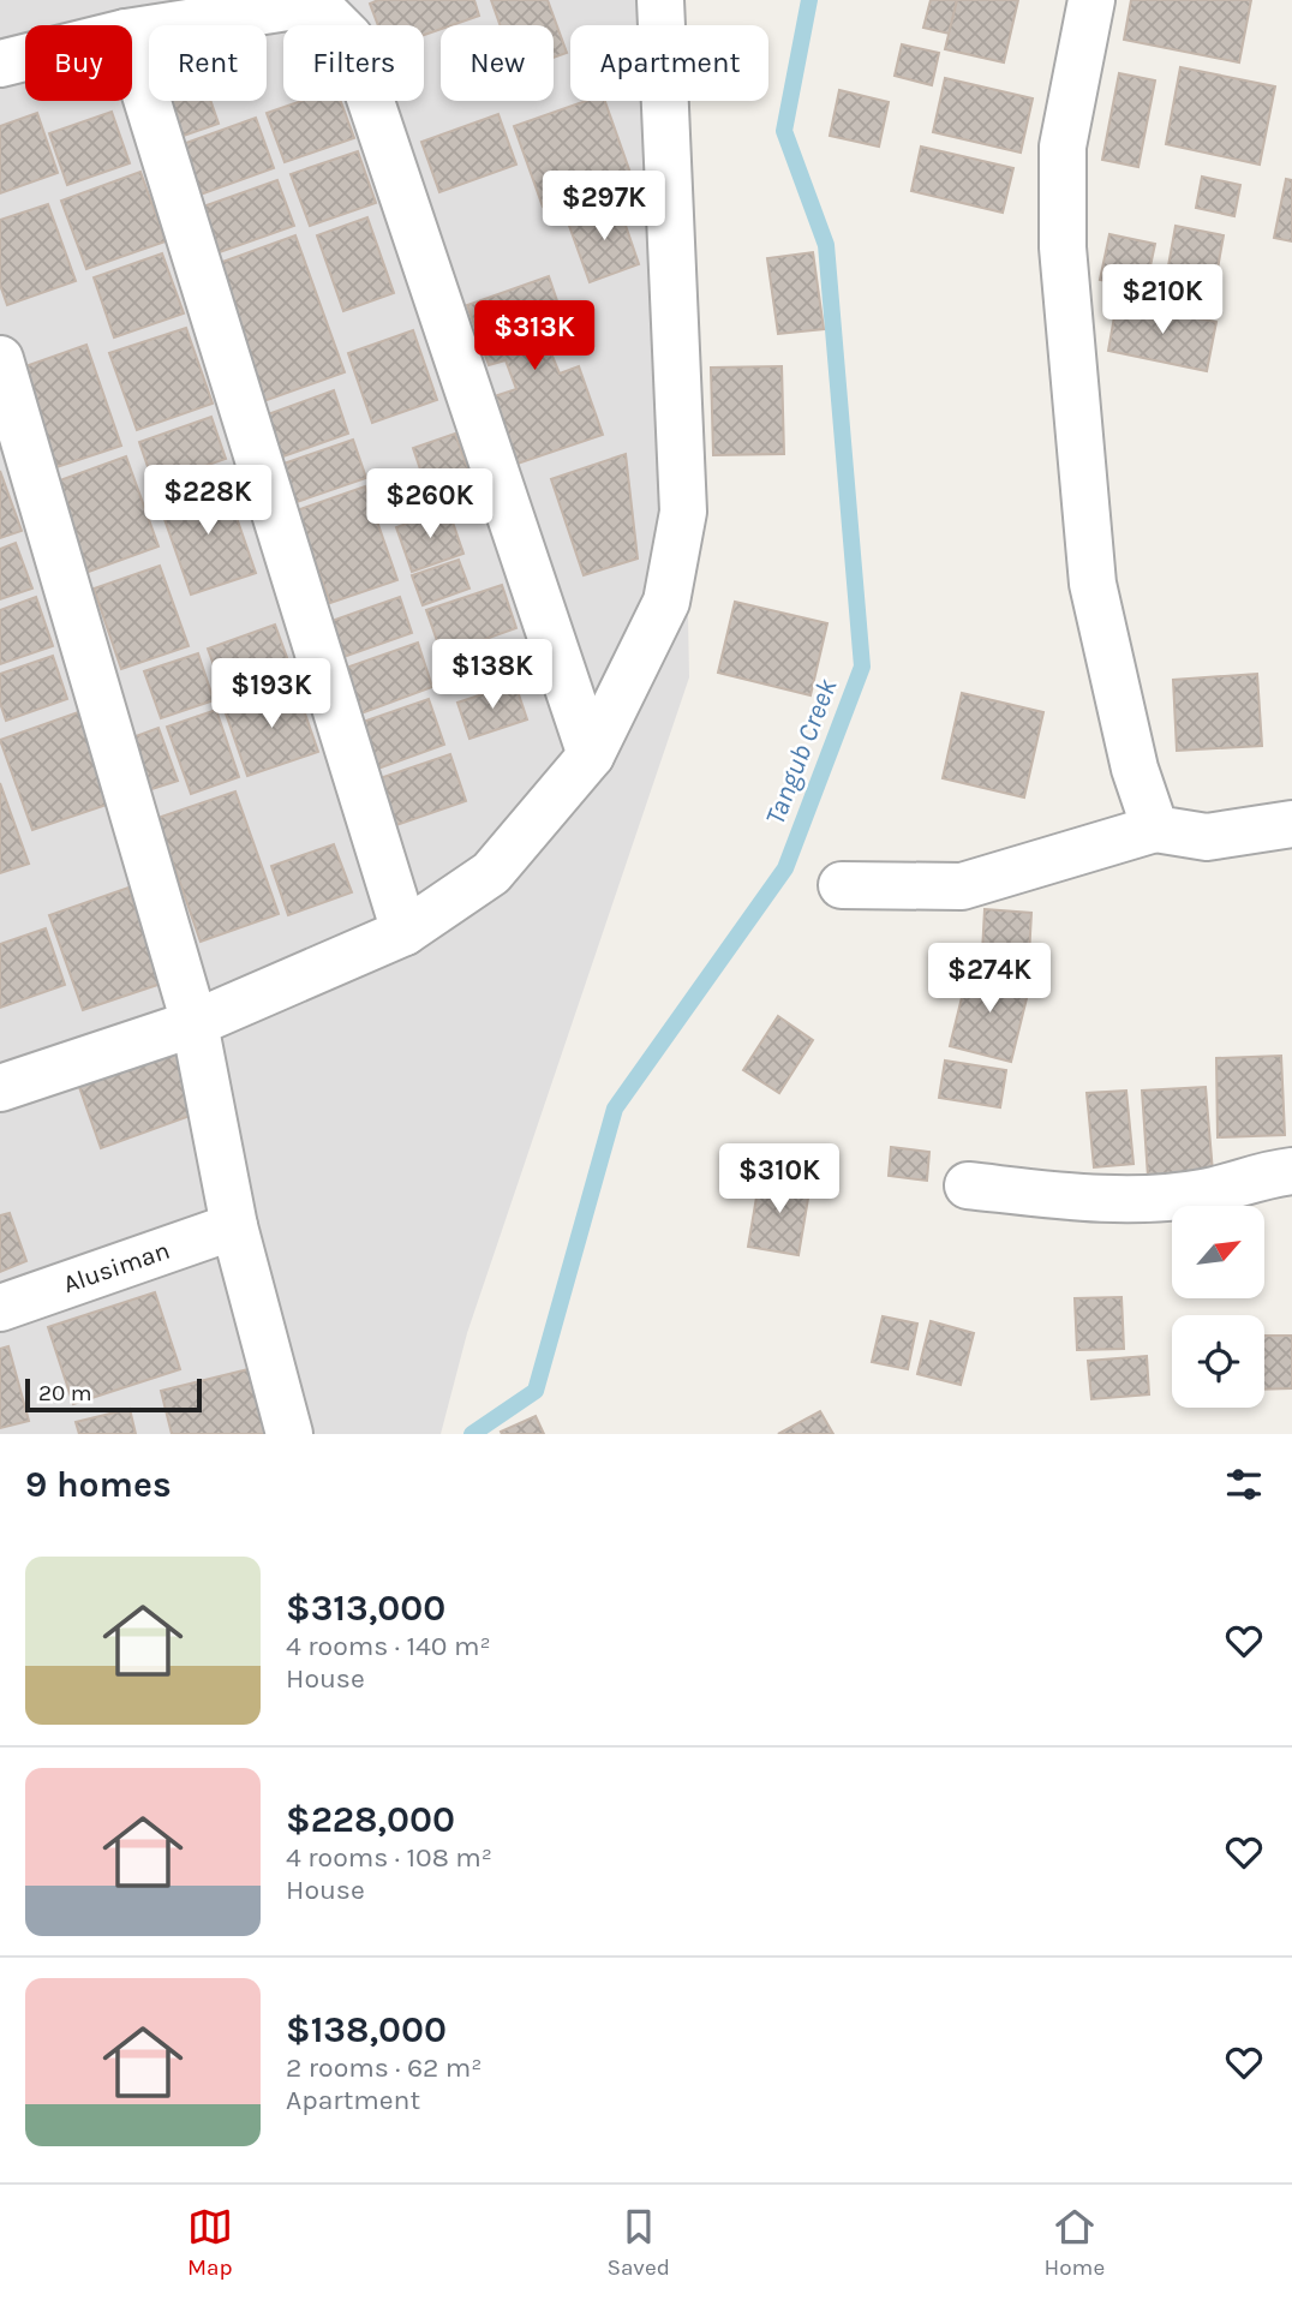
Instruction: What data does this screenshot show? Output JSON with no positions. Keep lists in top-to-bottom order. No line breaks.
{"streets":{"street":["Alusiman"]},"water":["Tangub Creek"],"scale_bar":"20 m","north":"top right","page":{"chip":["Buy","Rent","Filters","New","Apartment"],"price":["$297K","$210K","$313K","$228K","$260K","$138K","$193K","$274K","$310K"],"scale":"20 m","heading":"9 homes","list":[{"name":"$313,000","note":"4 rooms · 140 m² · House"},{"name":"$228,000","note":"4 rooms · 108 m² · House"},{"name":"$138,000","note":"2 rooms · 62 m² · Apartment"}],"tabs":["Map","Saved","Home"]}}
